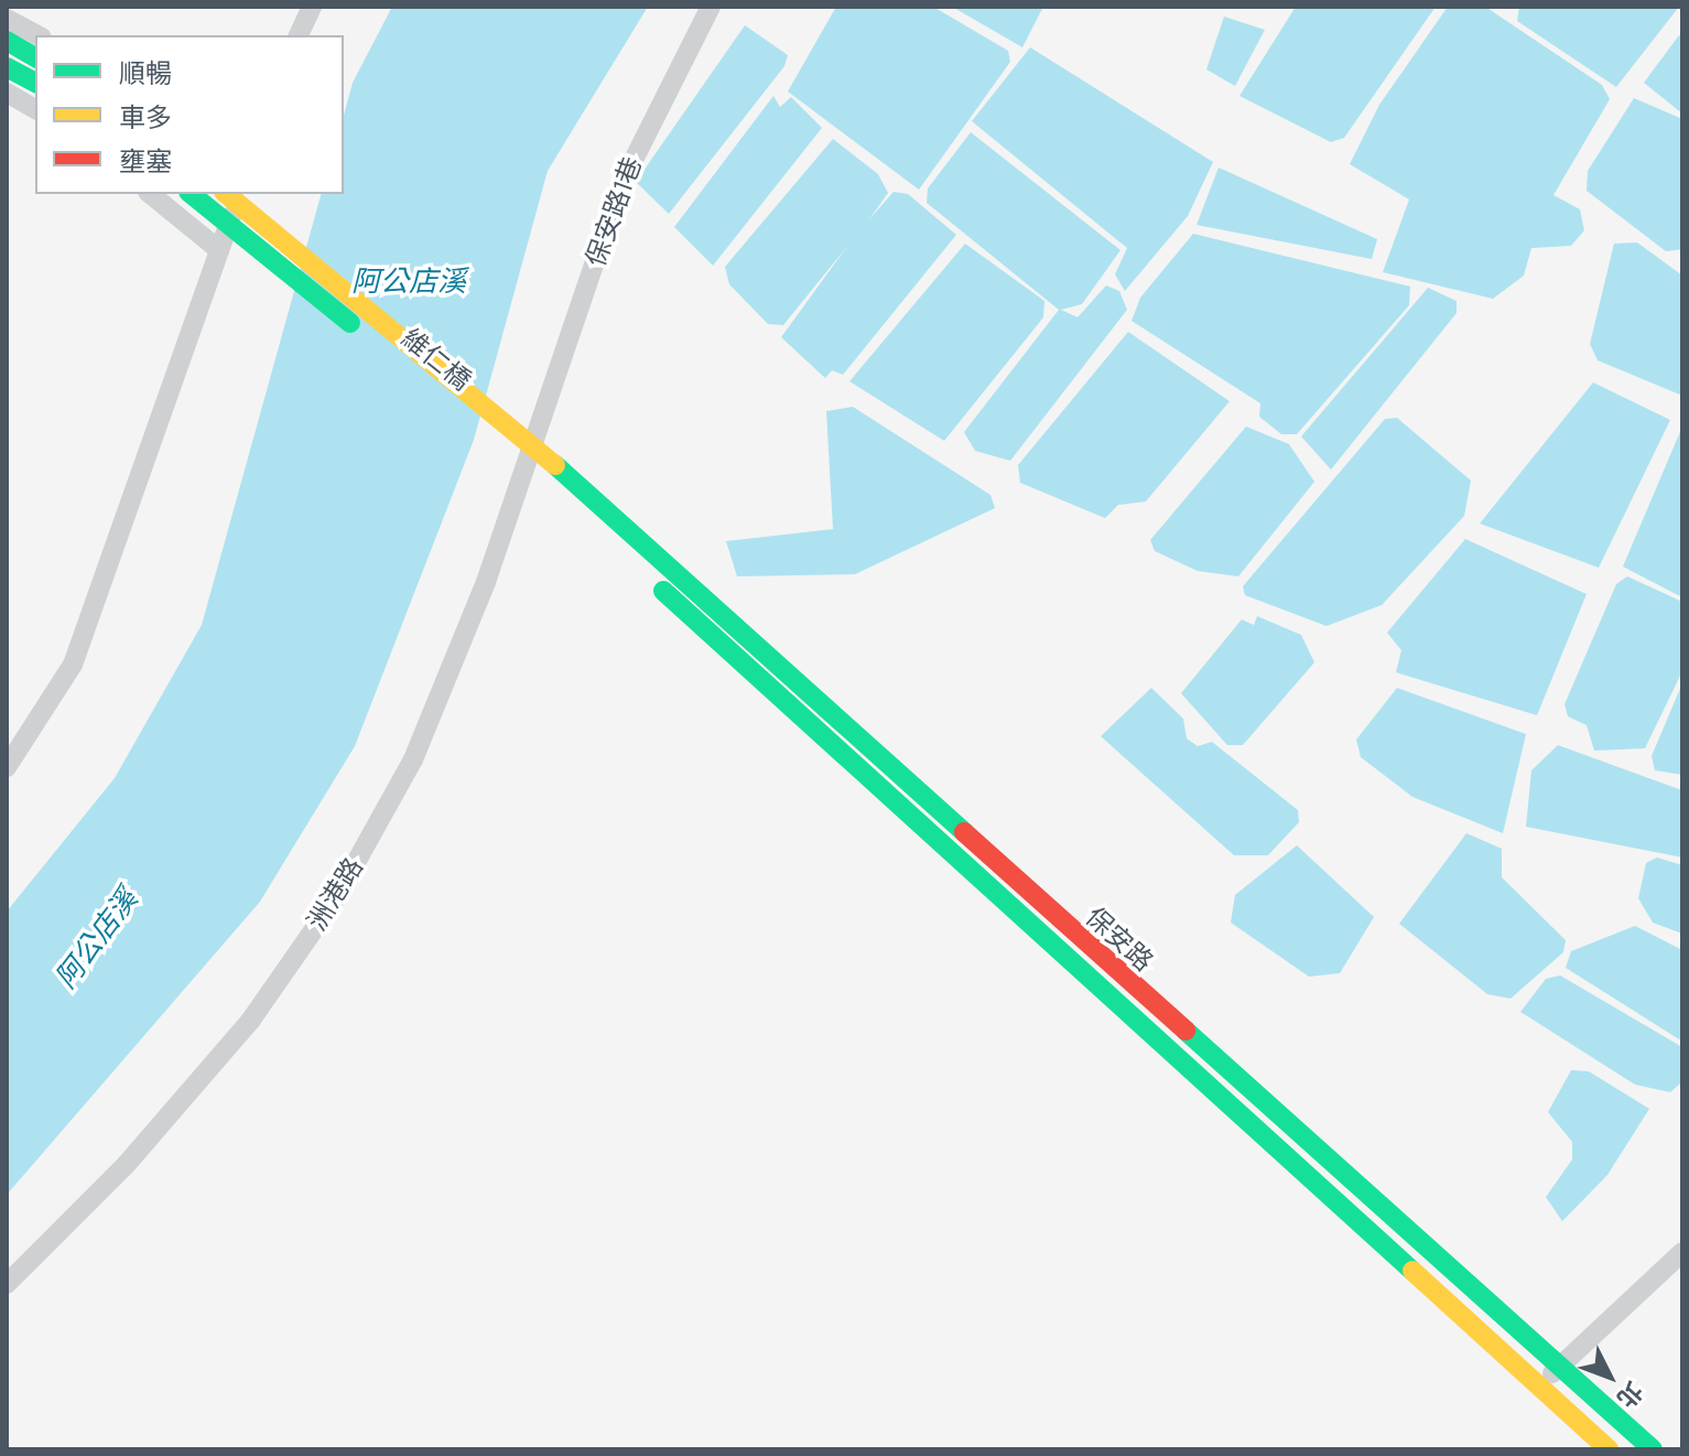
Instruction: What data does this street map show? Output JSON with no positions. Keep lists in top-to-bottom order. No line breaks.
{"streets":{"main road":["維仁橋","保安路"],"street":["保安路1巷","洲港路"]},"crossings":[["保安路1巷","洲港路"],["維仁橋","保安路"]],"water":["阿公店溪"],"legend":["順暢","車多","壅塞"],"north":"bottom right"}
